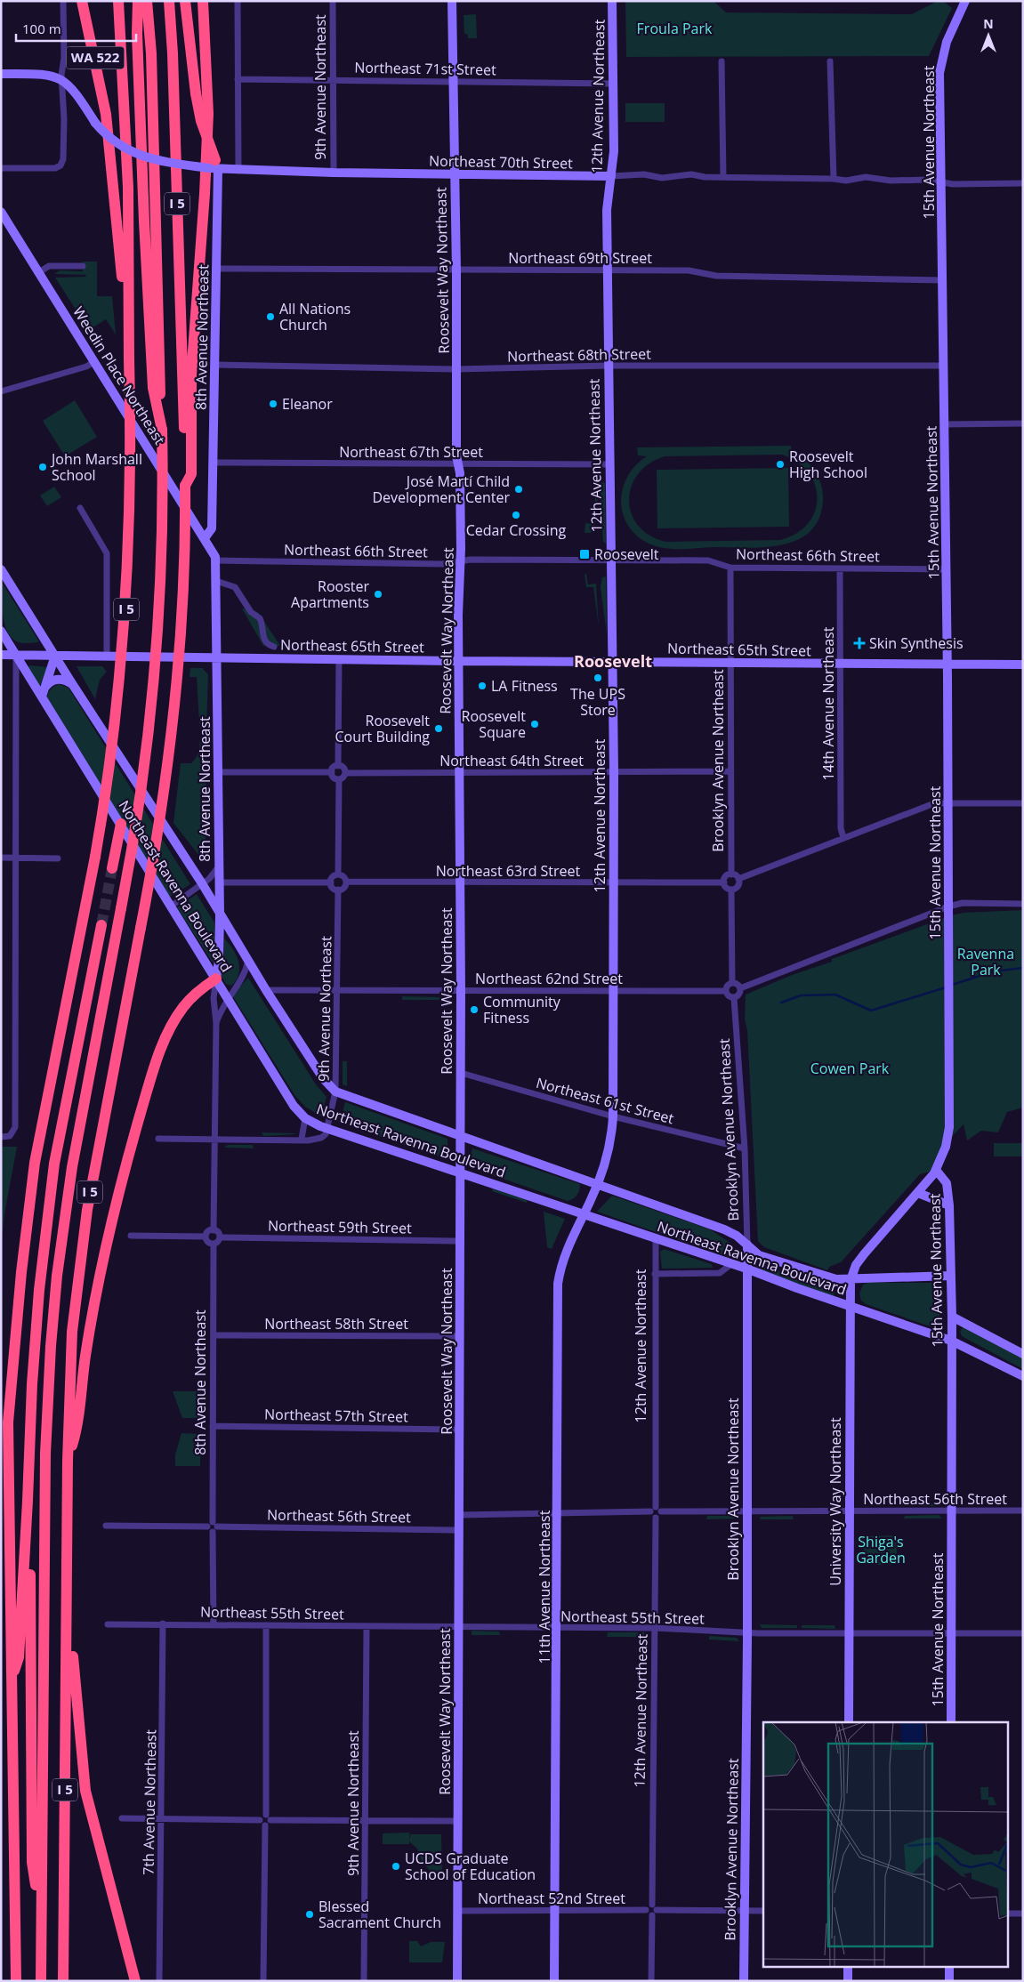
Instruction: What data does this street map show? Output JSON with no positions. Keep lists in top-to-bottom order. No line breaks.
{"streets":{"highway":["WA 522","I 5"],"main road":["12th Avenue Northeast","15th Avenue Northeast","Northeast 70th Street","Roosevelt Way Northeast","8th Avenue Northeast","Weedin Place Northeast","Northeast 65th Street","Brooklyn Avenue Northeast","Northeast Ravenna Boulevard","University Way Northeast","11th Avenue Northeast"],"street":["Northeast 71st Street","9th Avenue Northeast","Northeast 69th Street","Northeast 68th Street","Northeast 67th Street","Northeast 66th Street","14th Avenue Northeast","Northeast 64th Street","Northeast 63rd Street","Northeast 62nd Street","Northeast 61st Street","Northeast 59th Street","Northeast 58th Street","Northeast 57th Street","Northeast 56th Street","Northeast 55th Street","7th Avenue Northeast","Northeast 52nd Street"]},"crossings":[["WA 522","I 5"],["Northeast 71st Street","9th Avenue Northeast"],["Northeast 71st Street","12th Avenue Northeast"],["Northeast 71st Street","Roosevelt Way Northeast"],["9th Avenue Northeast","Northeast 70th Street"],["9th Avenue Northeast","Northeast 63rd Street"],["9th Avenue Northeast","Northeast Ravenna Boulevard"],["9th Avenue Northeast","Northeast 62nd Street"],["9th Avenue Northeast","Northeast 55th Street"],["12th Avenue Northeast","Northeast 70th Street"],["12th Avenue Northeast","Northeast 69th Street"],["12th Avenue Northeast","Northeast 68th Street"],["12th Avenue Northeast","Northeast 67th Street"],["12th Avenue Northeast","Northeast 66th Street"],["12th Avenue Northeast","Northeast 65th Street"],["12th Avenue Northeast","Northeast 64th Street"],["12th Avenue Northeast","Northeast 63rd Street"],["12th Avenue Northeast","Northeast Ravenna Boulevard"],["12th Avenue Northeast","Northeast 62nd Street"],["12th Avenue Northeast","Northeast 61st Street"],["12th Avenue Northeast","Northeast 56th Street"],["12th Avenue Northeast","11th Avenue Northeast"],["12th Avenue Northeast","Northeast 55th Street"],["15th Avenue Northeast","Northeast 70th Street"],["15th Avenue Northeast","Northeast 69th Street"],["15th Avenue Northeast","Northeast 68th Street"],["15th Avenue Northeast","Northeast 66th Street"],["15th Avenue Northeast","Northeast 65th Street"],["15th Avenue Northeast","Northeast Ravenna Boulevard"],["15th Avenue Northeast","Northeast 56th Street"],["15th Avenue Northeast","Northeast 55th Street"],["Northeast 70th Street","Roosevelt Way Northeast"],["Northeast 70th Street","8th Avenue Northeast"],["Northeast 69th Street","Roosevelt Way Northeast"],["Northeast 69th Street","8th Avenue Northeast"],["Roosevelt Way Northeast","Northeast 68th Street"],["Roosevelt Way Northeast","Northeast 67th Street"],["Roosevelt Way Northeast","Northeast 66th Street"],["Roosevelt Way Northeast","Northeast 65th Street"],["Roosevelt Way Northeast","Northeast 64th Street"],["Roosevelt Way Northeast","Northeast 63rd Street"],["Roosevelt Way Northeast","Northeast Ravenna Boulevard"],["Roosevelt Way Northeast","Northeast 62nd Street"],["Roosevelt Way Northeast","Northeast 61st Street"],["Roosevelt Way Northeast","Northeast 59th Street"],["Roosevelt Way Northeast","Northeast 58th Street"],["Roosevelt Way Northeast","Northeast 57th Street"],["Roosevelt Way Northeast","Northeast 56th Street"],["Roosevelt Way Northeast","Northeast 55th Street"],["Roosevelt Way Northeast","Northeast 52nd Street"],["8th Avenue Northeast","Northeast 68th Street"],["8th Avenue Northeast","Weedin Place Northeast"],["8th Avenue Northeast","Northeast 67th Street"],["8th Avenue Northeast","Northeast 66th Street"],["8th Avenue Northeast","Northeast 65th Street"],["8th Avenue Northeast","Northeast Ravenna Boulevard"],["8th Avenue Northeast","Northeast 59th Street"],["8th Avenue Northeast","Northeast 58th Street"],["8th Avenue Northeast","Northeast 57th Street"],["8th Avenue Northeast","Northeast 56th Street"],["8th Avenue Northeast","Northeast 55th Street"],["Weedin Place Northeast","Northeast 66th Street"],["Northeast 66th Street","14th Avenue Northeast"],["Northeast 66th Street","Brooklyn Avenue Northeast"],["Northeast 65th Street","14th Avenue Northeast"],["Northeast 65th Street","Brooklyn Avenue Northeast"],["Northeast 65th Street","Northeast Ravenna Boulevard"],["Northeast 64th Street","Brooklyn Avenue Northeast"],["Brooklyn Avenue Northeast","Northeast 63rd Street"],["Brooklyn Avenue Northeast","Northeast Ravenna Boulevard"],["Brooklyn Avenue Northeast","Northeast 62nd Street"],["Brooklyn Avenue Northeast","Northeast 61st Street"],["Brooklyn Avenue Northeast","Northeast 56th Street"],["Brooklyn Avenue Northeast","Northeast 55th Street"],["Northeast Ravenna Boulevard","Northeast 62nd Street"],["Northeast Ravenna Boulevard","University Way Northeast"],["Northeast Ravenna Boulevard","11th Avenue Northeast"],["Northeast 56th Street","University Way Northeast"],["University Way Northeast","Northeast 55th Street"],["11th Avenue Northeast","Northeast 55th Street"],["11th Avenue Northeast","Northeast 52nd Street"],["Northeast 55th Street","7th Avenue Northeast"]],"districts":["Roosevelt"],"parks":["Froula Park","Ravenna Park","Cowen Park","Shiga's Garden"],"places":{"other":["All Nations Church","Eleanor","Roosevelt High School","John Marshall School","José Martí Child Development Center","Cedar Crossing","Rooster Apartments","The UPS Store","LA Fitness","Roosevelt Square","Roosevelt Court Building","Community Fitness","UCDS Graduate School of Education","Blessed Sacrament Church"],"transit":["Roosevelt"],"health":["Skin Synthesis"]},"scale_bar":"100 m","north":"top"}
